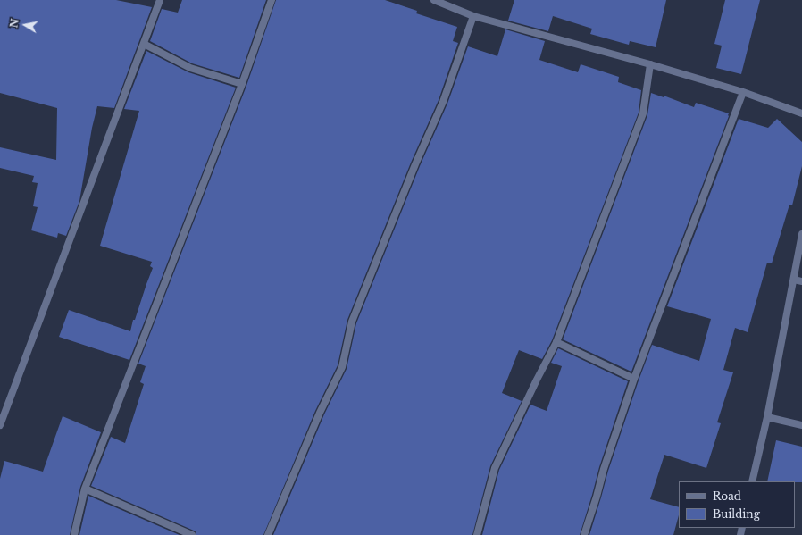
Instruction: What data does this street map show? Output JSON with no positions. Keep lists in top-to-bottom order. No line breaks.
{"legend":["Road","Building"],"north":"left"}
